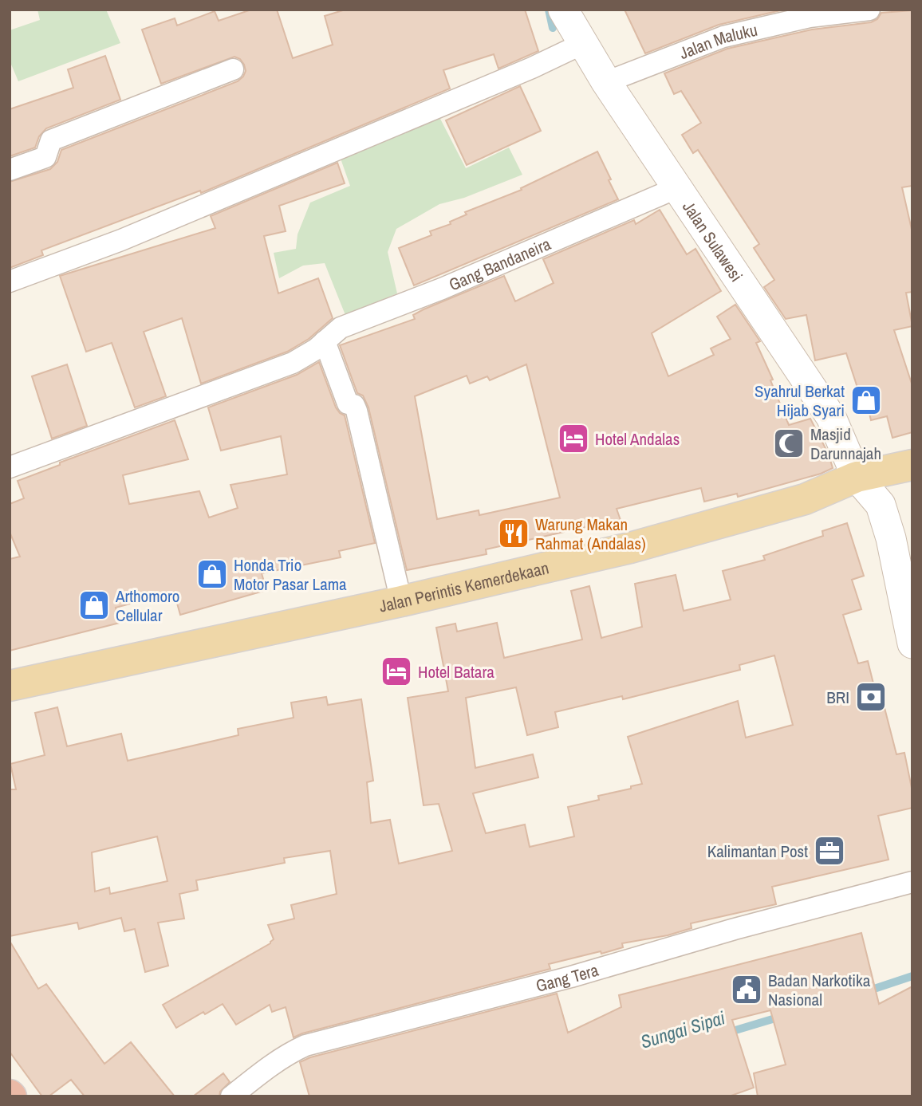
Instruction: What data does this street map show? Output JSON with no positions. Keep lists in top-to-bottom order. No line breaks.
{"streets":{"main road":["Jalan Sulawesi","Jalan Perintis Kemerdekaan"],"street":["Jalan Maluku","Gang Bandaneira","Gang Tera"]},"crossings":[["Jalan Maluku","Jalan Sulawesi"],["Jalan Sulawesi","Gang Bandaneira"],["Jalan Sulawesi","Jalan Perintis Kemerdekaan"]],"water":["Sungai Sipai"],"places":{"shop":["Syahrul Berkat Hijab Syari","Honda Trio Motor Pasar Lama","Arthomoro Cellular"],"hotel":["Hotel Andalas","Hotel Batara"],"mosque":["Masjid Darunnajah"],"restaurant":["Warung Makan Rahmat (Andalas)"],"bank":["BRI"],"office":["Kalimantan Post"],"public building":["Badan Narkotika Nasional"]}}
